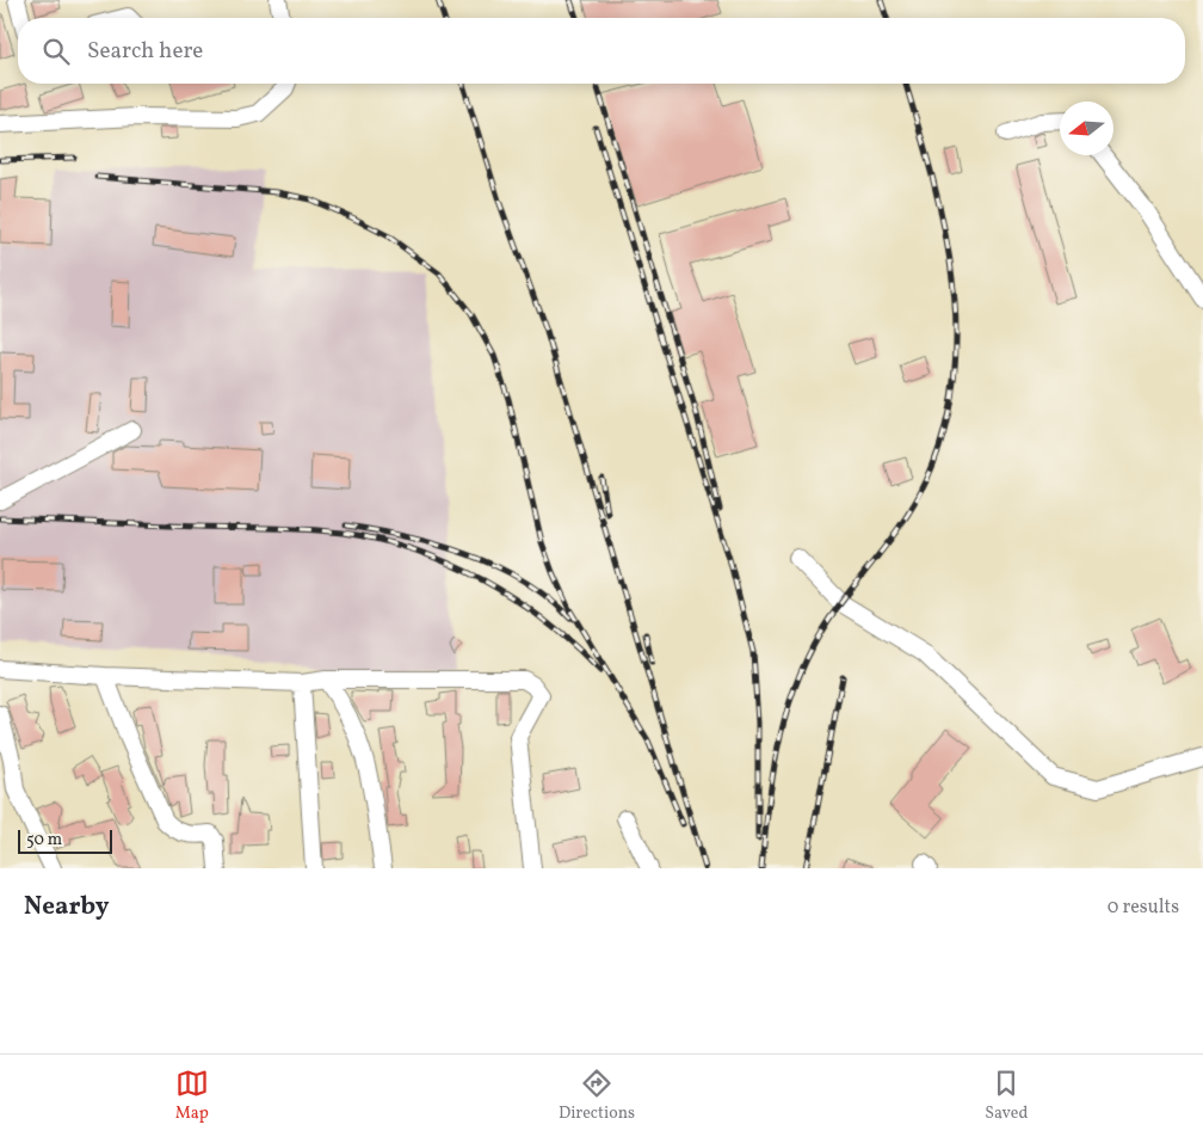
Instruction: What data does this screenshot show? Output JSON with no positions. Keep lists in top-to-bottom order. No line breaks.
{"scale_bar":"50 m","north":"left","page":{"search":"Search here","scale":"50 m","heading":["Nearby","0 results"],"nav":["Map","Directions","Saved"]}}
